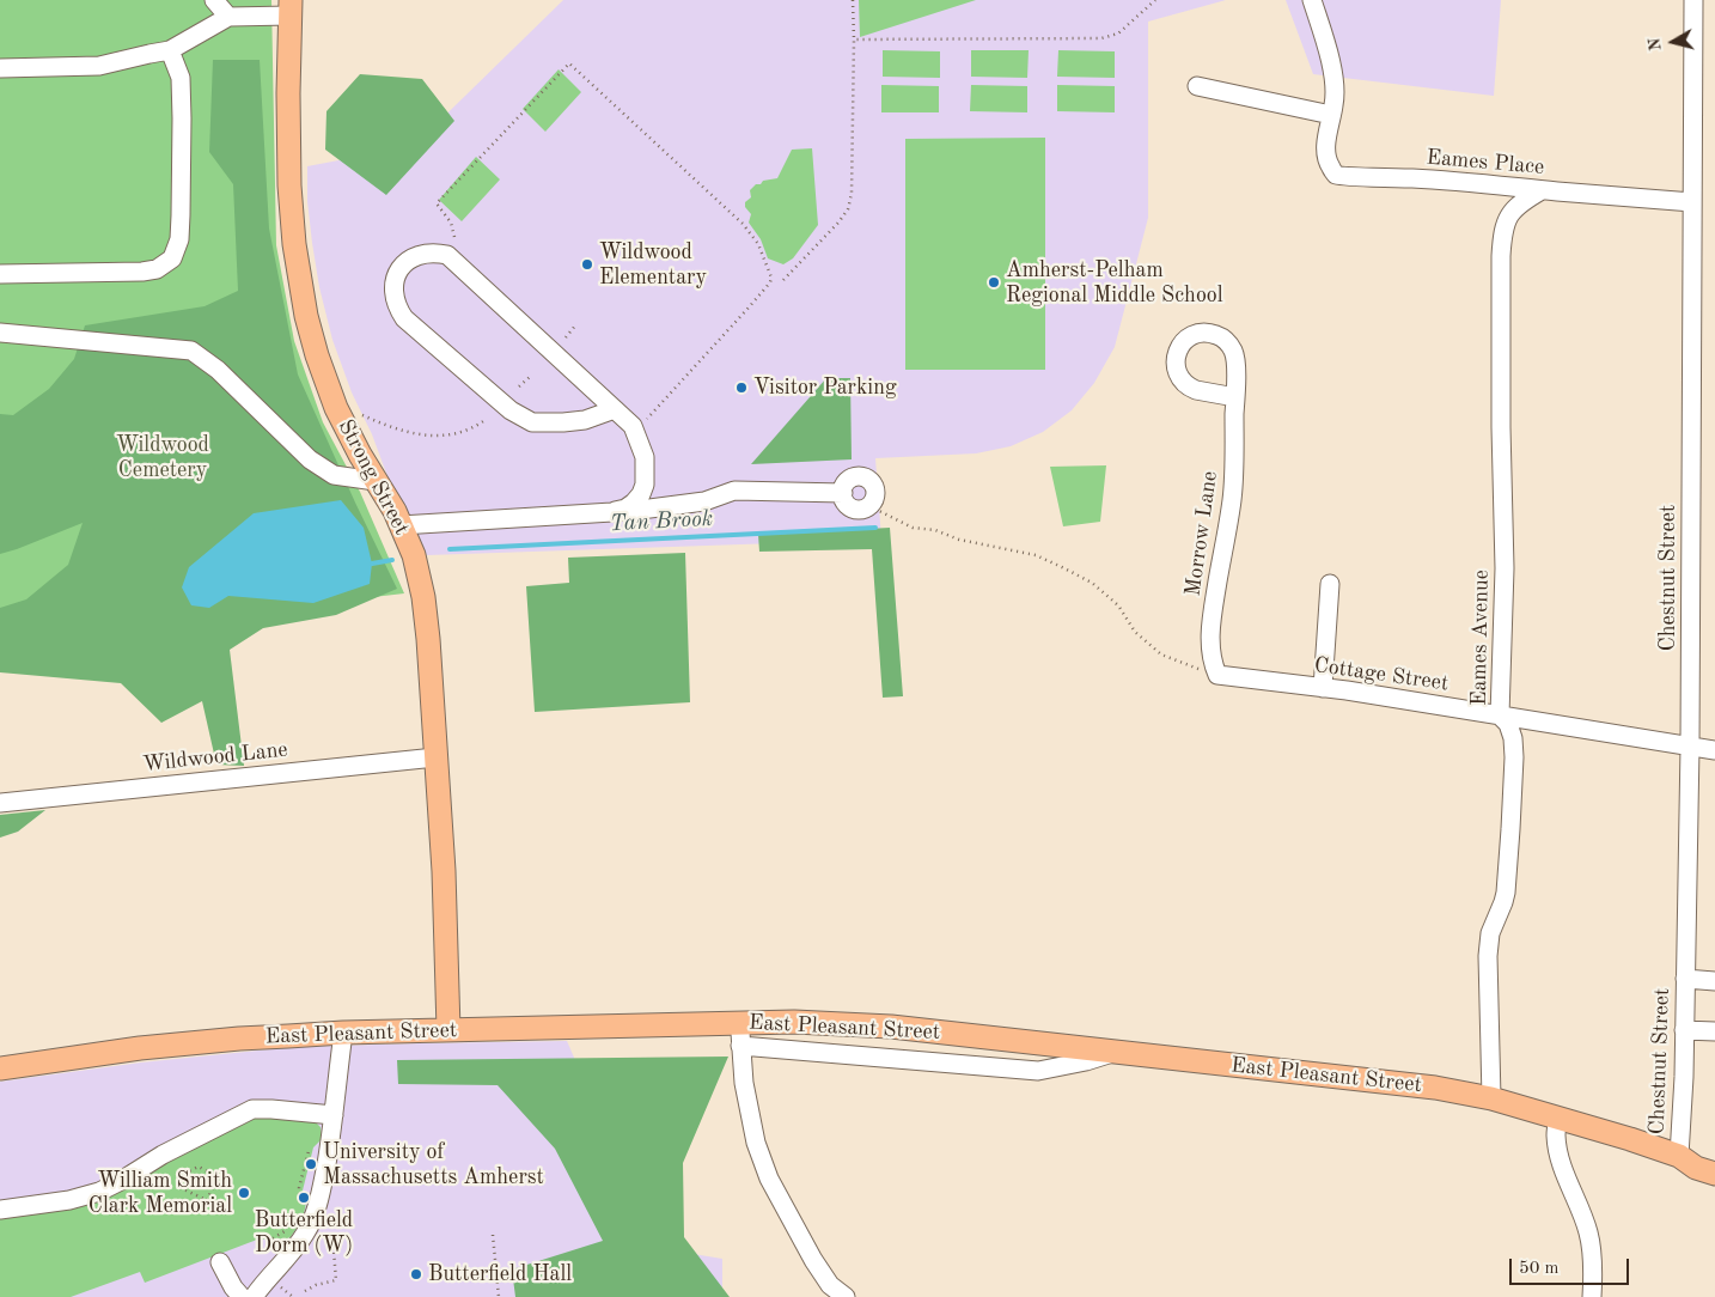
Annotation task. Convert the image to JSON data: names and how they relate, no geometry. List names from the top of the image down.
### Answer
{
  "streets": {
    "main road": ["Strong Street", "East Pleasant Street"],
    "street": [
      "Eames Place",
      "Morrow Lane",
      "Chestnut Street",
      "Eames Avenue",
      "Cottage Street",
      "Wildwood Lane"
    ]
  },
  "crossings": [
    ["Eames Place", "Chestnut Street"],
    ["Eames Place", "Eames Avenue"],
    ["Strong Street", "Wildwood Lane"],
    ["Strong Street", "East Pleasant Street"],
    ["Morrow Lane", "Cottage Street"],
    ["Chestnut Street", "Cottage Street"],
    ["Chestnut Street", "East Pleasant Street"],
    ["Eames Avenue", "Cottage Street"],
    ["Eames Avenue", "East Pleasant Street"]
  ],
  "water": ["Tan Brook"],
  "parks": ["Wildwood Cemetery"],
  "places": [
    "Wildwood Elementary",
    "Amherst-Pelham Regional Middle School",
    "Visitor Parking",
    "University of Massachusetts Amherst",
    "William Smith Clark Memorial",
    "Butterfield Dorm (W)",
    "Butterfield Hall"
  ],
  "scale_bar": "50 m",
  "north": "left"
}
